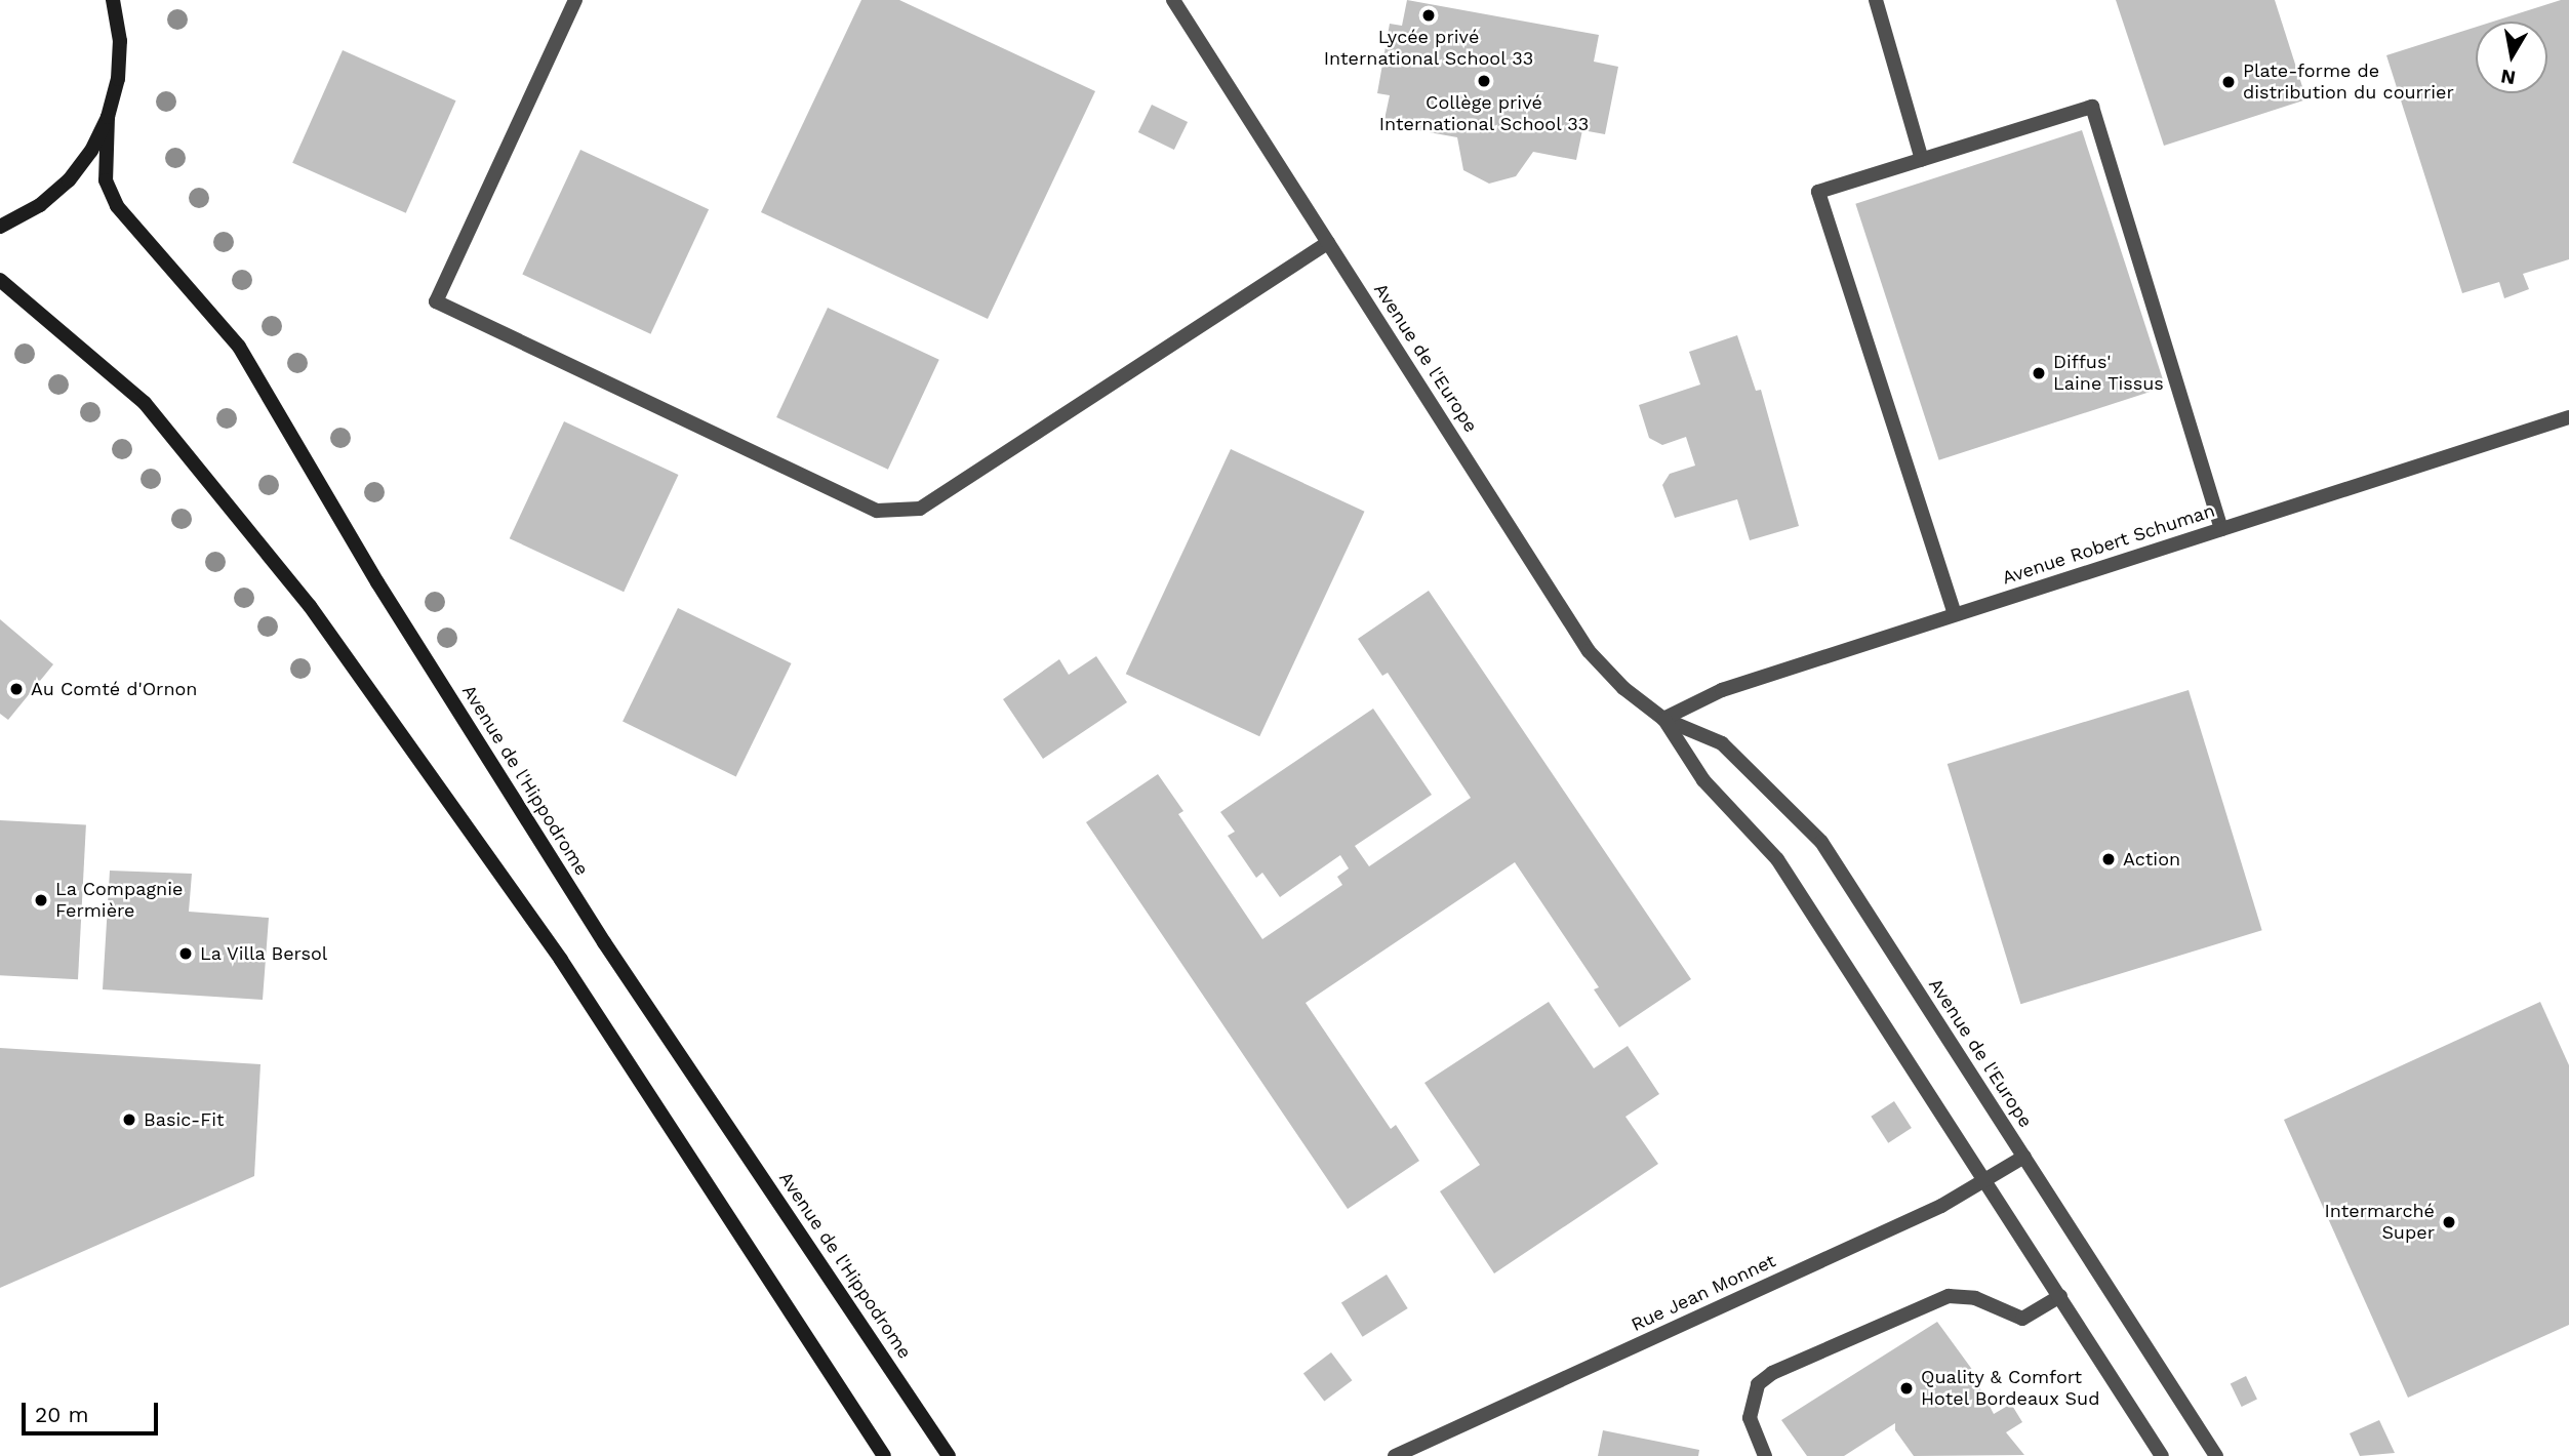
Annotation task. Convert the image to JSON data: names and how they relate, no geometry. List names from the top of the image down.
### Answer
{
  "streets": {
    "main road": ["Avenue de l'Hippodrome"],
    "street": ["Avenue de l'Europe", "Avenue Robert Schuman", "Rue Jean Monnet"]
  },
  "crossings": [
    ["Avenue de l'Europe", "Avenue Robert Schuman"],
    ["Avenue de l'Europe", "Rue Jean Monnet"]
  ],
  "places": [
    "Lycée privé International School 33",
    "Collège privé International School 33",
    "Plate-forme de distribution du courrier",
    "Diffus' Laine Tissus",
    "Au Comté d'Ornon",
    "Action",
    "La Compagnie Fermière",
    "La Villa Bersol",
    "Basic-Fit",
    "Intermarché Super",
    "Quality & Comfort Hotel Bordeaux Sud"
  ],
  "scale_bar": "20 m",
  "north": "bottom"
}
